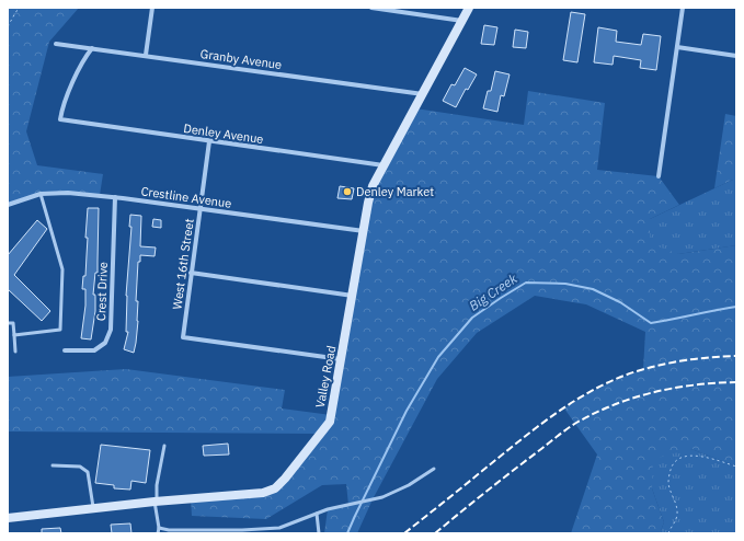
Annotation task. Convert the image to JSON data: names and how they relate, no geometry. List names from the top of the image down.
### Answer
{
  "streets": {
    "street": [
      "Granby Avenue",
      "Denley Avenue",
      "Crestline Avenue",
      "West 16th Street",
      "Crest Drive",
      "Valley Road"
    ]
  },
  "crossings": [
    ["Granby Avenue", "Denley Avenue"],
    ["Granby Avenue", "Valley Road"],
    ["Denley Avenue", "West 16th Street"],
    ["Denley Avenue", "Valley Road"],
    ["Crestline Avenue", "West 16th Street"],
    ["Crestline Avenue", "Crest Drive"],
    ["Crestline Avenue", "Valley Road"],
    ["West 16th Street", "Valley Road"]
  ],
  "water": ["Big Creek"],
  "places": ["Denley Market"]
}
